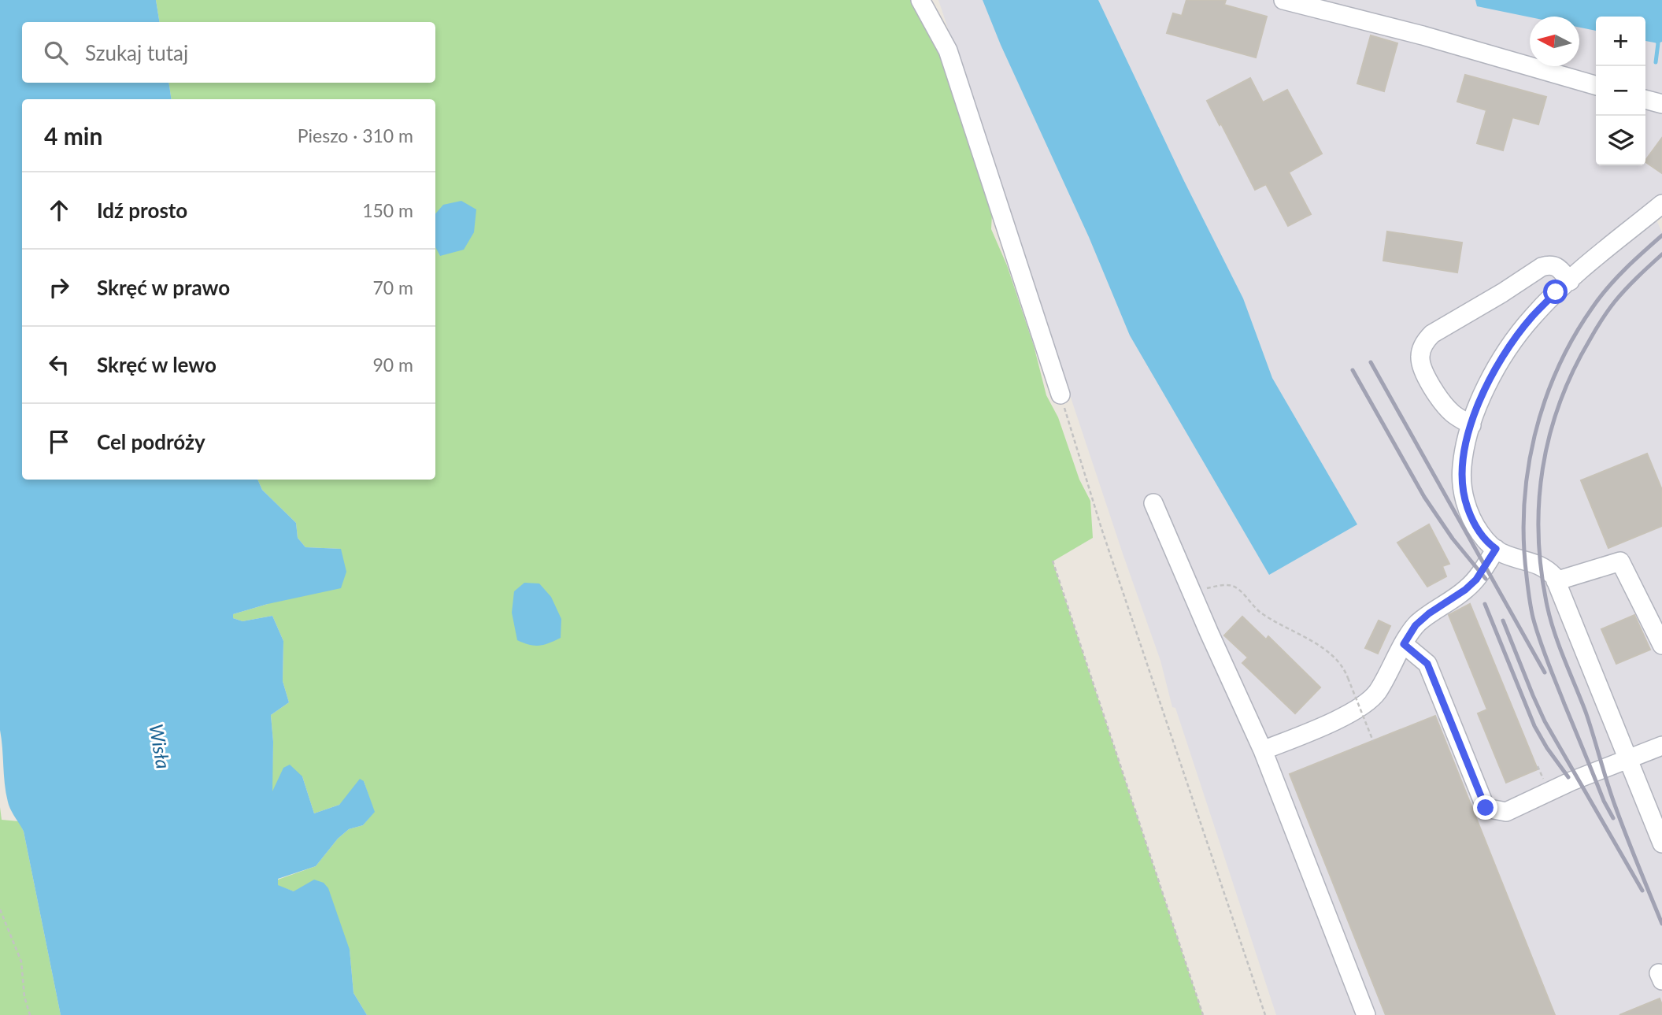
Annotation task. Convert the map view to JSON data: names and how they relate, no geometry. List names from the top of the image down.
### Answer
{
  "water": ["Wisła"],
  "north": "left",
  "page": {
    "map_buttons": ["+", "−"],
    "search": "Szukaj tutaj",
    "heading": ["4 min", "Pieszo · 310 m"],
    "list": [
      ["Idź prosto", "150 m"],
      ["Skręć w prawo", "70 m"],
      ["Skręć w lewo", "90 m"],
      "Cel podróży"
    ]
  }
}
